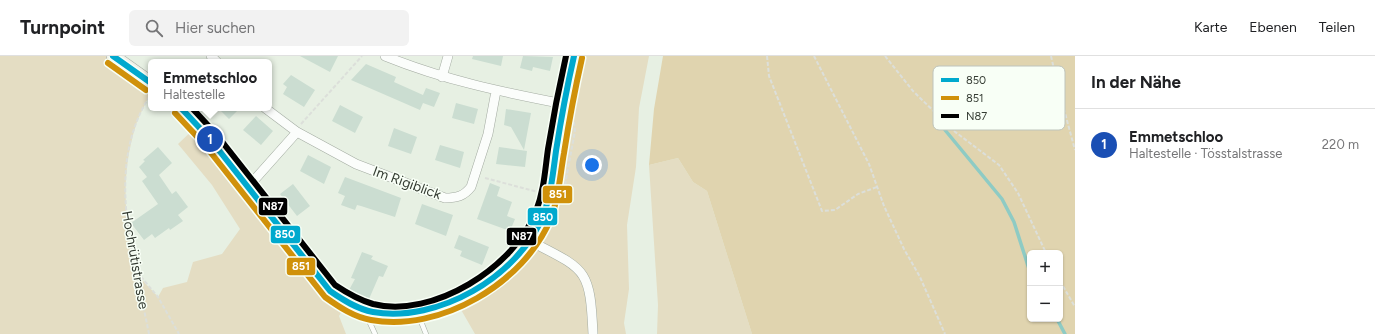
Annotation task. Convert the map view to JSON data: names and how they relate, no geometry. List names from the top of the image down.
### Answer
{
  "streets": {
    "street": ["Im Rigiblick"],
    "path": ["Hochrütistrasse"]
  },
  "lines": ["transit line 850", "transit line N87", "transit line 851"],
  "legend": ["850", "851", "N87"],
  "page": {
    "header": "Turnpoint",
    "search": "Hier suchen",
    "nav": ["Karte", "Ebenen", "Teilen"],
    "heading": "In der Nähe",
    "popup": ["Emmetschloo", "Haltestelle"],
    "list": [
      {
        "mark": "1",
        "name": "Emmetschloo",
        "note": "Haltestelle · Tösstalstrasse",
        "value": "220 m"
      }
    ],
    "pins": "1",
    "map_buttons": ["+", "−"]
  }
}
